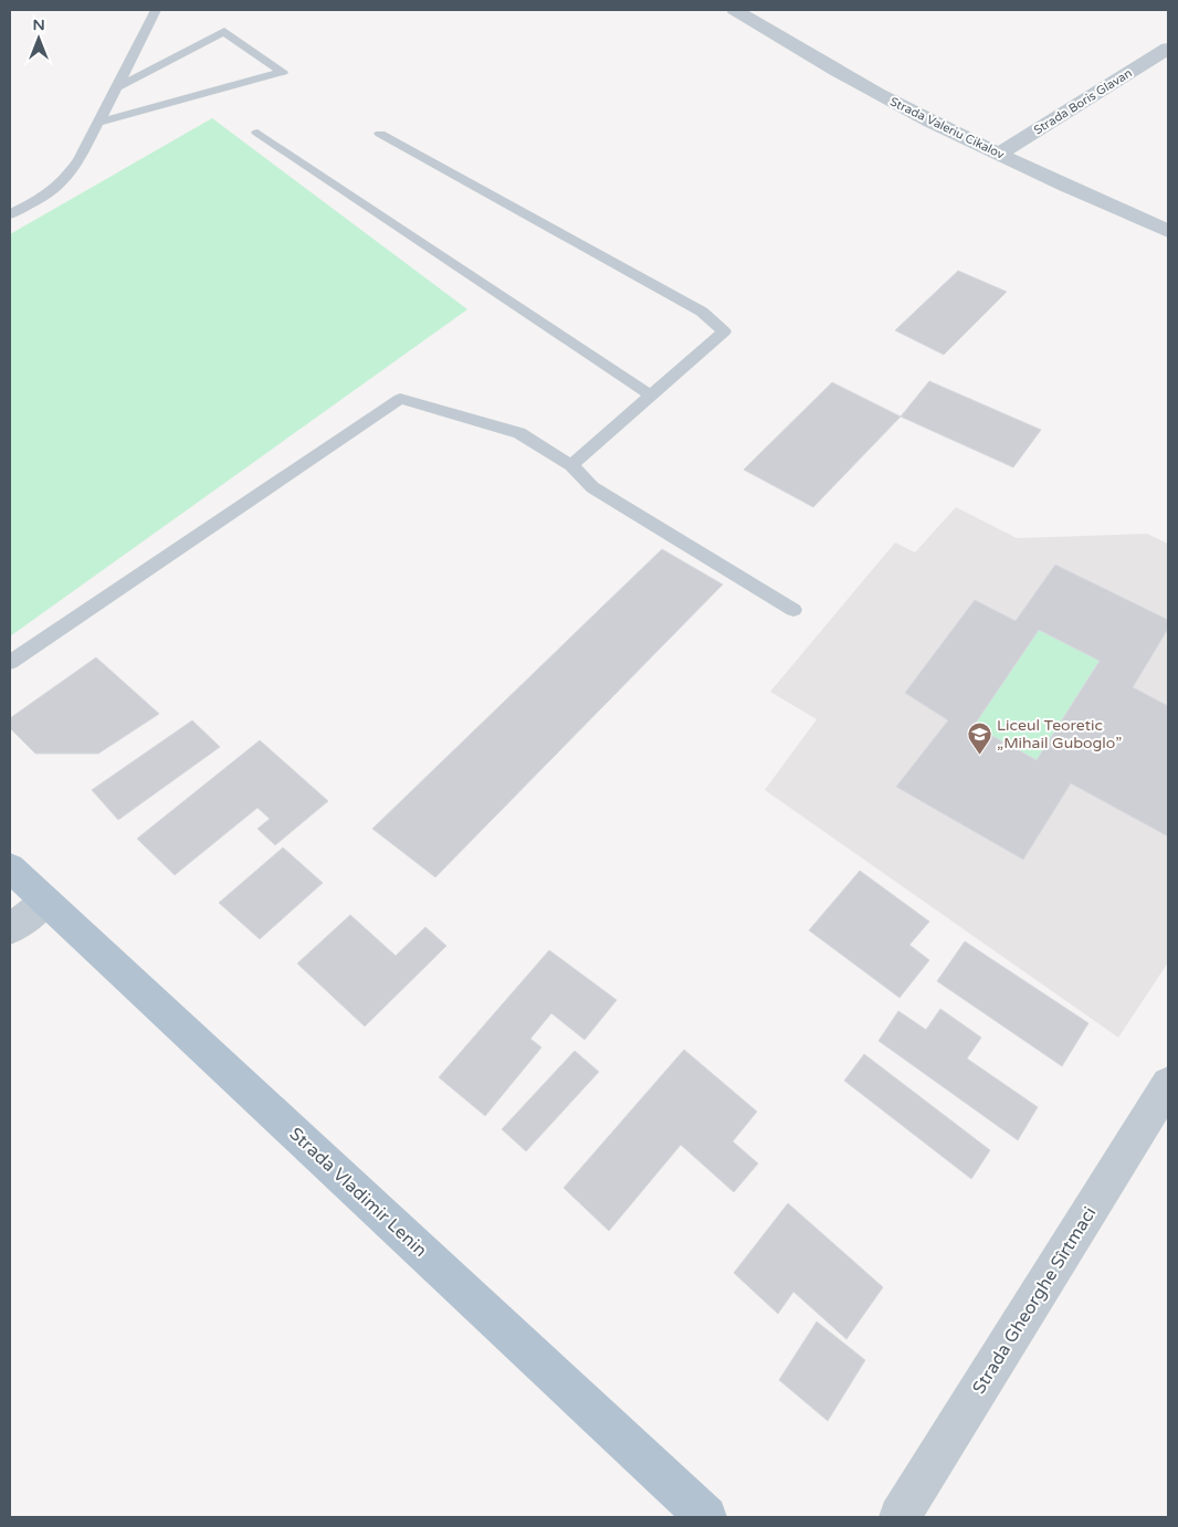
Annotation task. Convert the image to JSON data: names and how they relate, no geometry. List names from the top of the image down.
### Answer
{
  "streets": {
    "main road": ["Strada Vladimir Lenin"],
    "street": ["Strada Boris Glavan", "Strada Valeriu Cikalov", "Strada Gheorghe Sîrtmaci"]
  },
  "crossings": [
    ["Strada Boris Glavan", "Strada Valeriu Cikalov"]
  ],
  "places": {
    "school or university": ["Liceul Teoretic „Mihail Guboglo”"]
  },
  "north": "top"
}
